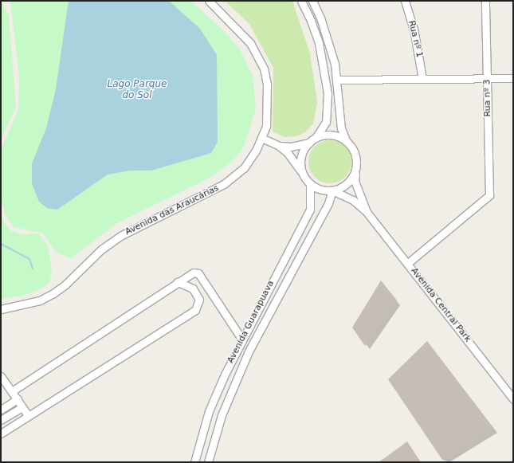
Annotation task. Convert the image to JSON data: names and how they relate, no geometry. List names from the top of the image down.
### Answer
{
  "streets": {
    "street": [
      "Rua nº 1",
      "Rua nº 3",
      "Avenida das Araucárias",
      "Avenida Central Park",
      "Avenida Guarapuava"
    ]
  },
  "crossings": [
    ["Rua nº 3", "Avenida Central Park"]
  ],
  "water": ["Lago Parque do Sol"]
}
